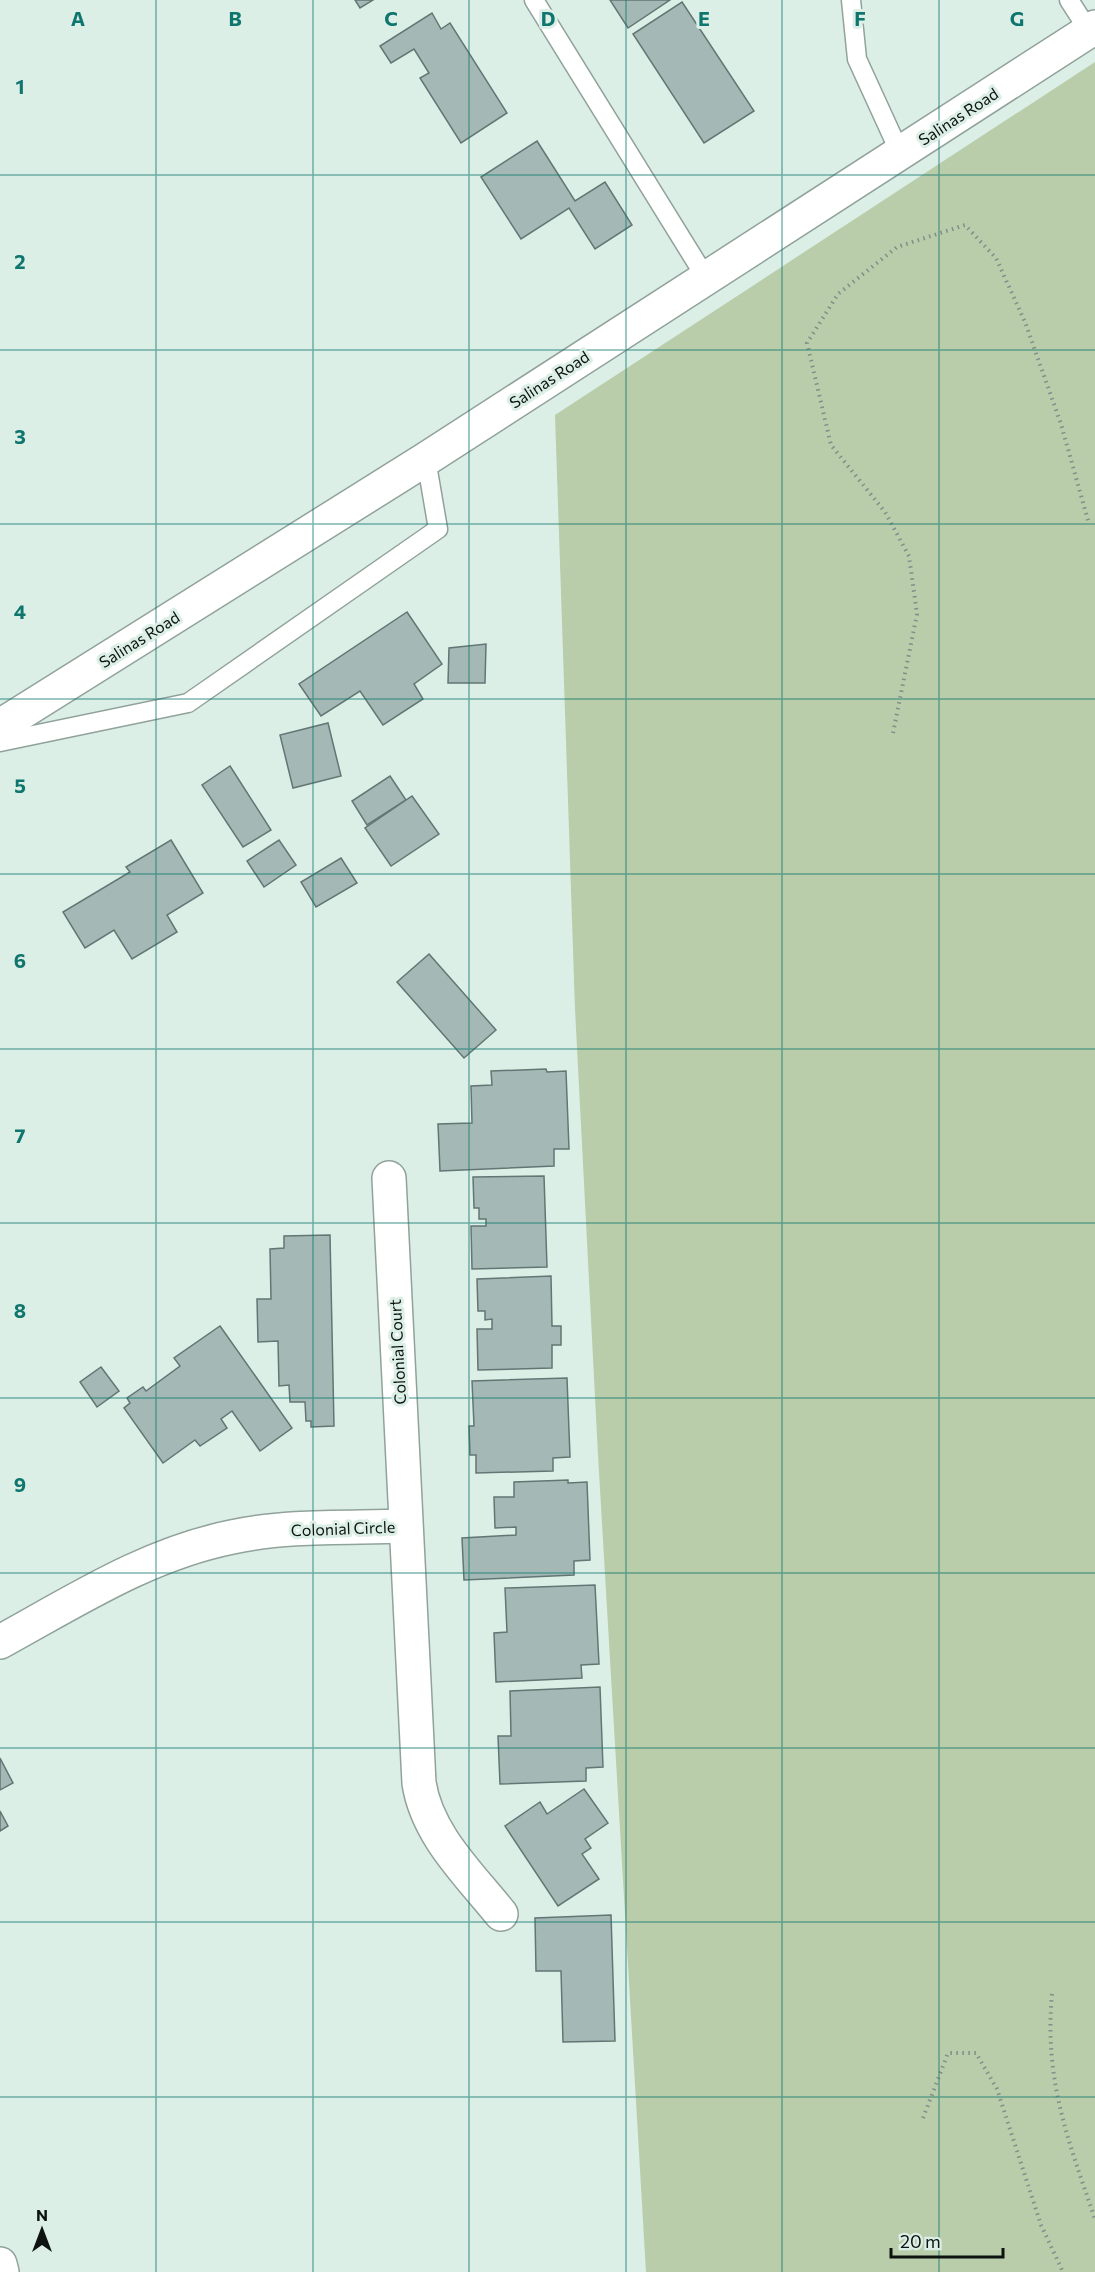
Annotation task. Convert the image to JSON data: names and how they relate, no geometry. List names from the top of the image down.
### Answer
{
  "streets": {
    "main road": ["Salinas Road", "Colonial Court", "Colonial Circle"]
  },
  "crossings": [
    ["Colonial Court", "Colonial Circle"]
  ],
  "scale_bar": "20 m",
  "north": "top",
  "grid": {
    "columns": [
      "A",
      "B",
      "C",
      "D",
      "E",
      "F",
      "G"
    ],
    "rows": [
      "1",
      "2",
      "3",
      "4",
      "5",
      "6",
      "7",
      "8",
      "9"
    ]
  }
}
